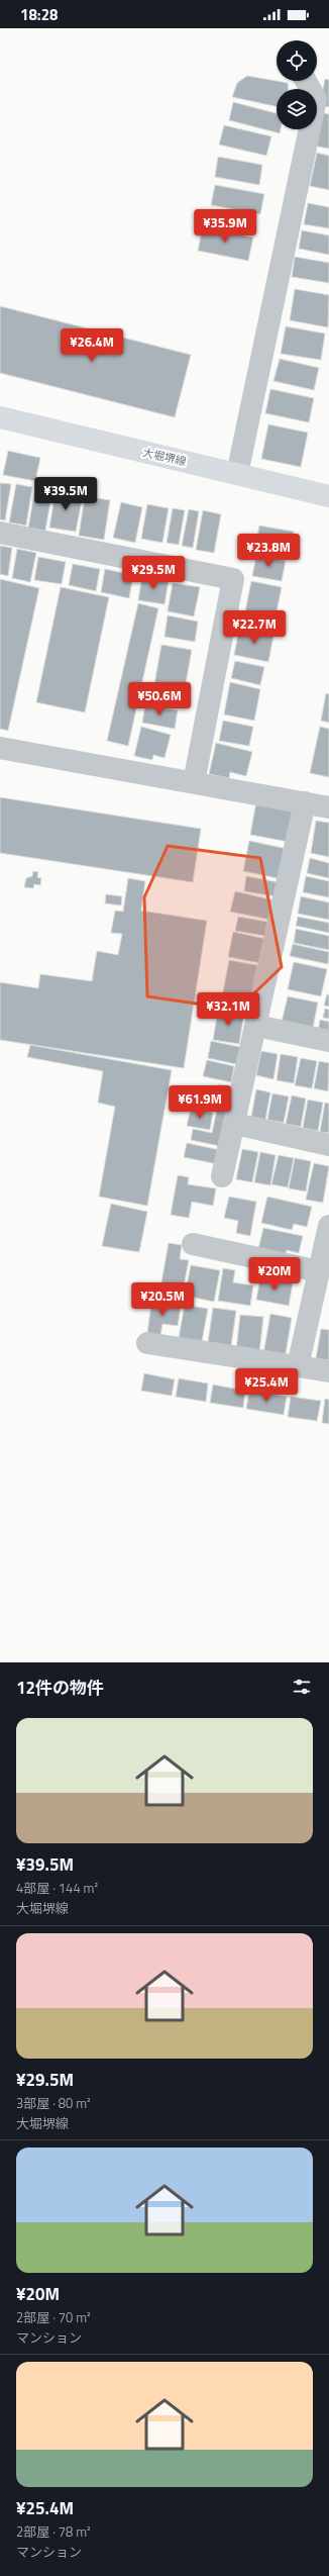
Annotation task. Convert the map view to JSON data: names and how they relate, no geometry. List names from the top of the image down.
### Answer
{
  "streets": {
    "main road": ["大堀堺線"]
  },
  "page": {
    "status": "18:28",
    "price": [
      "¥35.9M",
      "¥26.4M",
      "¥39.5M",
      "¥23.8M",
      "¥29.5M",
      "¥22.7M",
      "¥50.6M",
      "¥32.1M",
      "¥61.9M",
      "¥20M",
      "¥20.5M",
      "¥25.4M"
    ],
    "heading": "12件の物件",
    "list": [
      {
        "name": "¥39.5M",
        "note": "4部屋 · 144 m² · 大堀堺線"
      },
      {
        "name": "¥29.5M",
        "note": "3部屋 · 80 m² · 大堀堺線"
      },
      {
        "name": "¥20M",
        "note": "2部屋 · 70 m² · マンション"
      },
      {
        "name": "¥25.4M",
        "note": "2部屋 · 78 m² · マンション"
      }
    ]
  }
}
